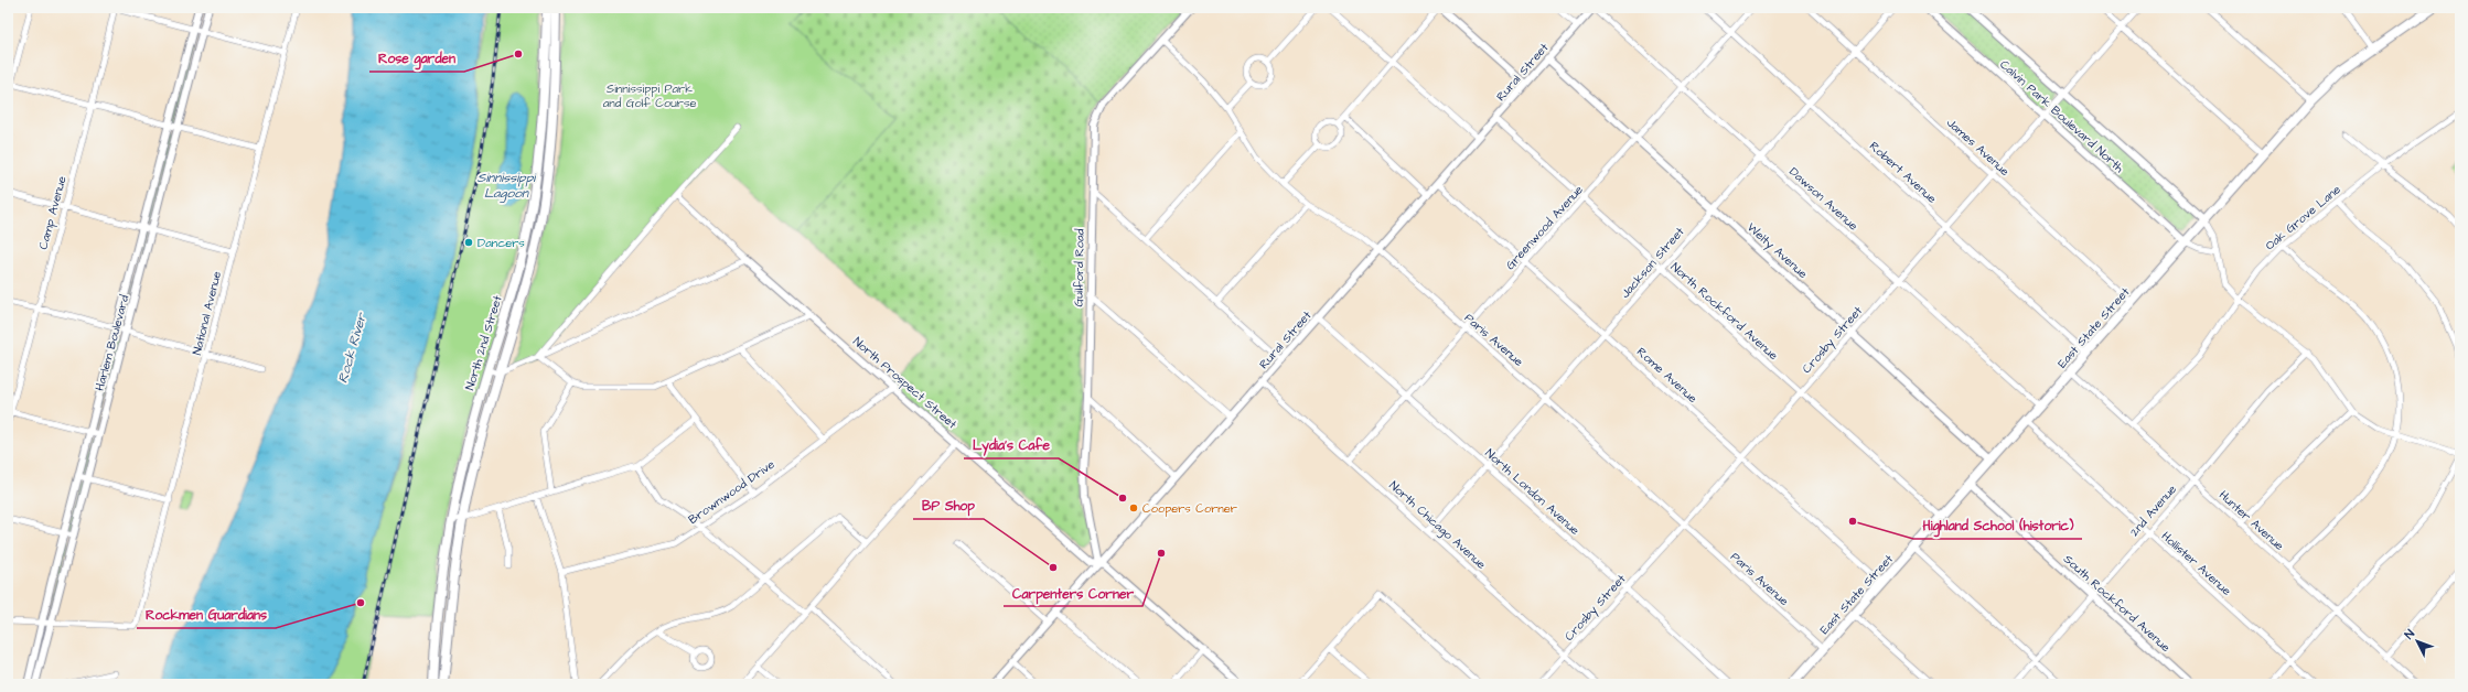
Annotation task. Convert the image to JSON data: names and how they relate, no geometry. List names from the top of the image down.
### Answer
{
  "streets": {
    "main road": ["East State Street", "North 2nd Street"],
    "street": [
      "Rural Street",
      "Calvin Park Boulevard North",
      "James Avenue",
      "Robert Avenue",
      "Dawson Avenue",
      "Camp Avenue",
      "Oak Grove Lane",
      "Greenwood Avenue",
      "Welty Avenue",
      "Jackson Street",
      "Guilford Road",
      "North Rockford Avenue",
      "National Avenue",
      "Paris Avenue",
      "Crosby Street",
      "Harlem Boulevard",
      "Rome Avenue",
      "North Prospect Street",
      "Brownwood Drive",
      "North London Avenue",
      "2nd Avenue",
      "Hunter Avenue",
      "North Chicago Avenue",
      "Hollister Avenue",
      "South Rockford Avenue"
    ]
  },
  "crossings": [
    ["Rural Street", "Dawson Avenue"],
    ["Rural Street", "Welty Avenue"],
    ["Rural Street", "Guilford Road"],
    ["Rural Street", "North Rockford Avenue"],
    ["Rural Street", "Paris Avenue"],
    ["Rural Street", "Rome Avenue"],
    ["Rural Street", "North Prospect Street"],
    ["Rural Street", "North London Avenue"],
    ["Rural Street", "North Chicago Avenue"],
    ["Calvin Park Boulevard North", "East State Street"],
    ["Calvin Park Boulevard North", "Crosby Street"],
    ["James Avenue", "Jackson Street"],
    ["James Avenue", "East State Street"],
    ["James Avenue", "Crosby Street"],
    ["Robert Avenue", "Greenwood Avenue"],
    ["Robert Avenue", "Jackson Street"],
    ["Robert Avenue", "East State Street"],
    ["Robert Avenue", "Crosby Street"],
    ["Dawson Avenue", "Greenwood Avenue"],
    ["Dawson Avenue", "Jackson Street"],
    ["Dawson Avenue", "East State Street"],
    ["Dawson Avenue", "Crosby Street"],
    ["Oak Grove Lane", "Hunter Avenue"],
    ["Greenwood Avenue", "Welty Avenue"],
    ["Greenwood Avenue", "North Rockford Avenue"],
    ["Greenwood Avenue", "Paris Avenue"],
    ["Greenwood Avenue", "Rome Avenue"],
    ["Greenwood Avenue", "North London Avenue"],
    ["Greenwood Avenue", "North Chicago Avenue"],
    ["Welty Avenue", "Jackson Street"],
    ["Welty Avenue", "East State Street"],
    ["Welty Avenue", "Crosby Street"],
    ["Jackson Street", "North Rockford Avenue"],
    ["Jackson Street", "Paris Avenue"],
    ["Jackson Street", "Rome Avenue"],
    ["Jackson Street", "North London Avenue"],
    ["Jackson Street", "North Chicago Avenue"],
    ["Guilford Road", "Paris Avenue"],
    ["Guilford Road", "North Prospect Street"],
    ["North Rockford Avenue", "East State Street"],
    ["North Rockford Avenue", "Crosby Street"],
    ["National Avenue", "Harlem Boulevard"],
    ["East State Street", "Paris Avenue"],
    ["East State Street", "Rome Avenue"],
    ["East State Street", "Hunter Avenue"],
    ["East State Street", "Hollister Avenue"],
    ["East State Street", "South Rockford Avenue"],
    ["Paris Avenue", "Crosby Street"],
    ["Crosby Street", "Rome Avenue"],
    ["Crosby Street", "North London Avenue"],
    ["Crosby Street", "North Chicago Avenue"],
    ["North Prospect Street", "Brownwood Drive"],
    ["2nd Avenue", "Hunter Avenue"],
    ["2nd Avenue", "Hollister Avenue"],
    ["2nd Avenue", "South Rockford Avenue"]
  ],
  "water": ["Sinnissippi Lagoon", "Rock River"],
  "parks": ["Sinnissippi Park and Golf Course"],
  "places": [
    "Rose garden",
    "Dancers",
    "Lydia's Cafe",
    "Coopers Corner",
    "Highland School (historic)",
    "Carpenters Corner",
    "BP Shop",
    "Rockmen Guardians"
  ],
  "north": "top left"
}
